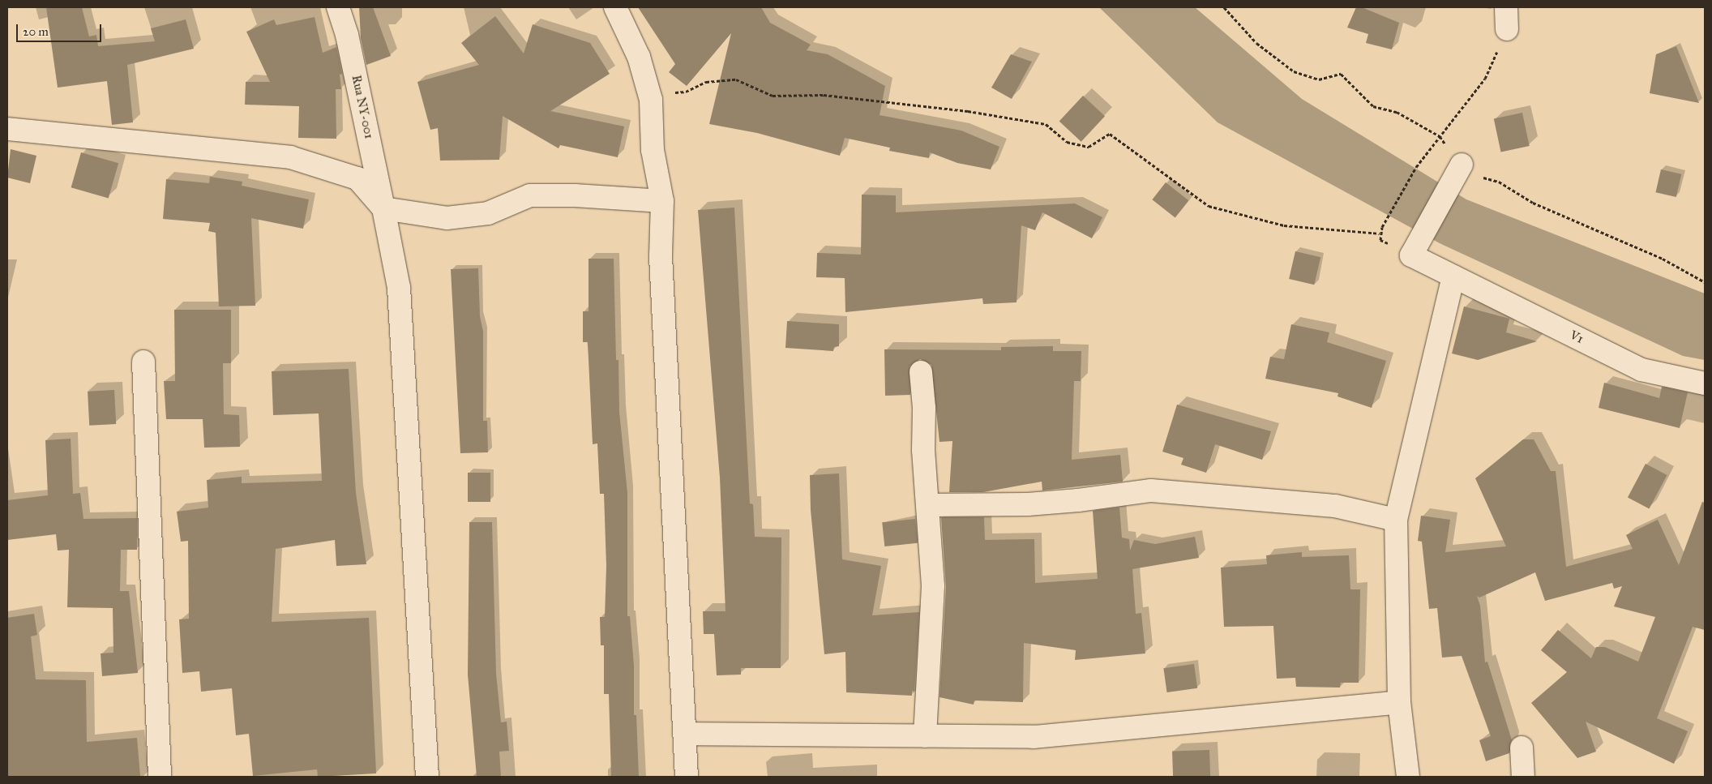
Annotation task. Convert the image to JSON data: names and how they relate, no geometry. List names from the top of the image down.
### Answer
{
  "streets": {
    "street": ["Rua NY-001", "V1"]
  },
  "scale_bar": "20 m"
}
